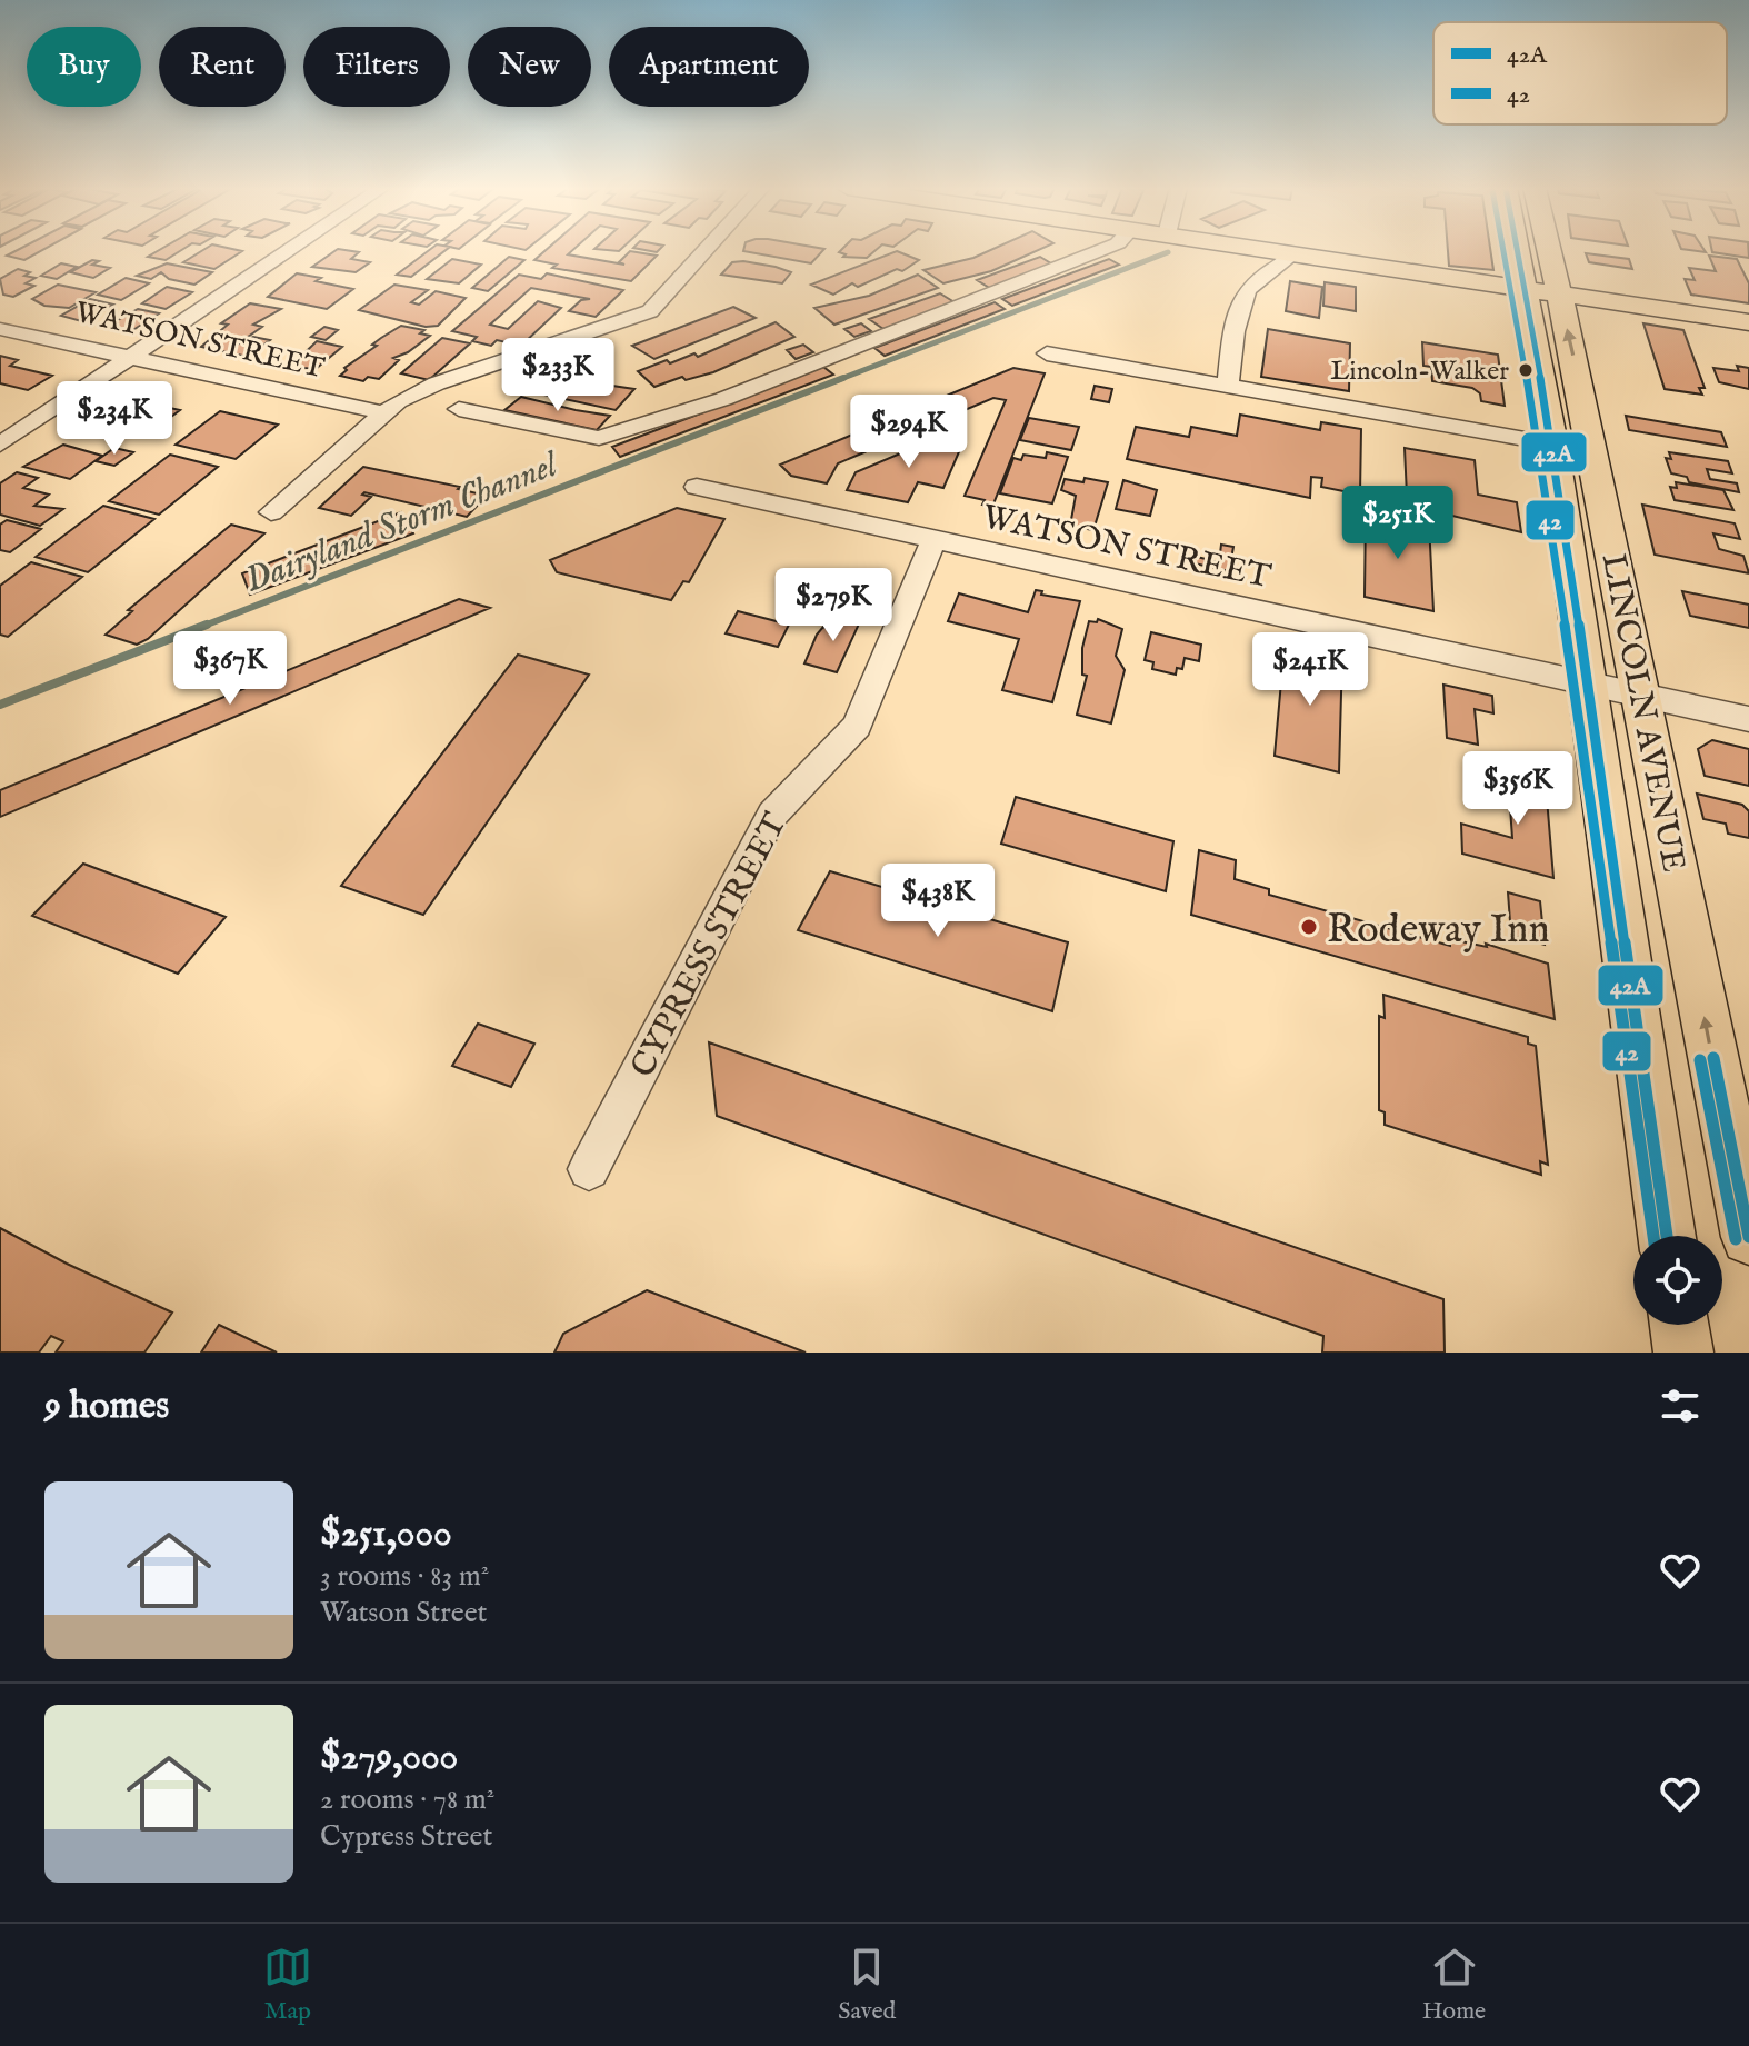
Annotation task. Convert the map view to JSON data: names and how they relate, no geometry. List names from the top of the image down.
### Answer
{
  "streets": {
    "main road": ["LINCOLN AVENUE"],
    "street": ["WATSON STREET", "CYPRESS STREET"]
  },
  "crossings": [
    ["WATSON STREET", "LINCOLN AVENUE"],
    ["WATSON STREET", "CYPRESS STREET"]
  ],
  "water": ["Dairyland Storm Channel"],
  "places": ["Lincoln-Walker", "Rodeway Inn"],
  "lines": ["transit line 42A", "transit line 42"],
  "legend": ["42A", "42"],
  "page": {
    "chip": [
      "Buy",
      "Rent",
      "Filters",
      "New",
      "Apartment"
    ],
    "price": [
      "$233K",
      "$234K",
      "$294K",
      "$251K",
      "$279K",
      "$367K",
      "$241K",
      "$356K",
      "$438K"
    ],
    "heading": "9 homes",
    "list": [
      {
        "name": "$251,000",
        "note": "3 rooms · 83 m² · Watson Street"
      },
      {
        "name": "$279,000",
        "note": "2 rooms · 78 m² · Cypress Street"
      }
    ],
    "tabs": ["Map", "Saved", "Home"]
  }
}
